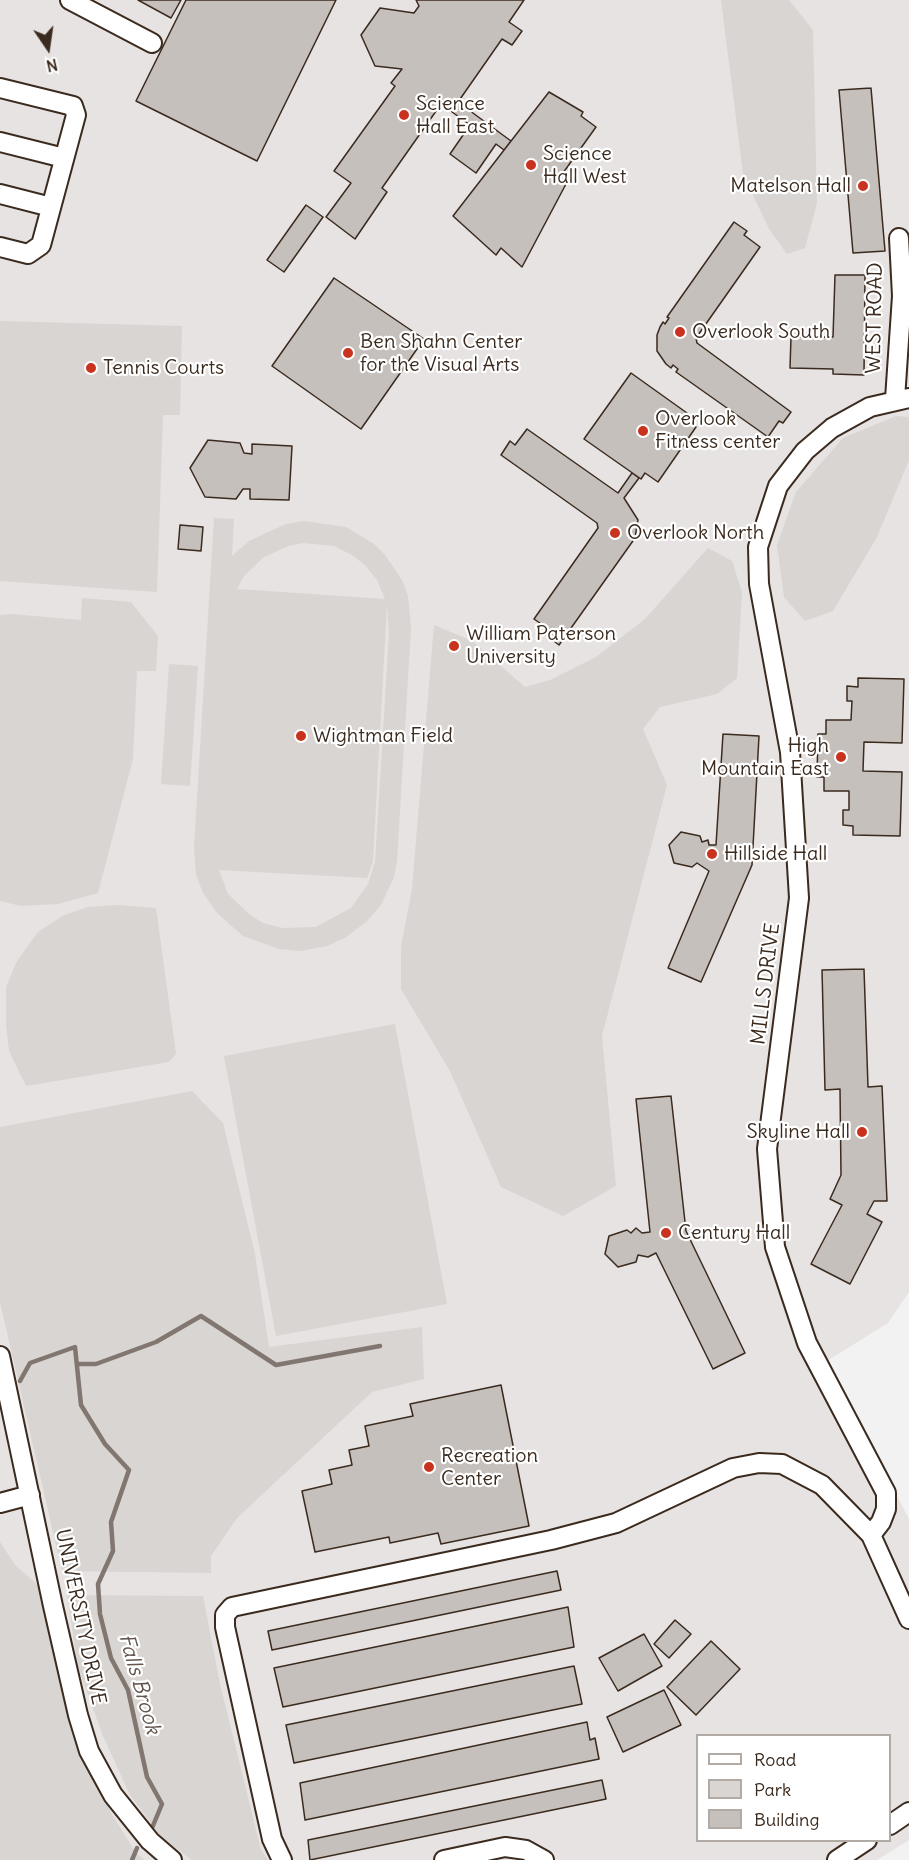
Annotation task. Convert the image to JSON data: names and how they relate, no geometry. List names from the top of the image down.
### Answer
{
  "streets": {
    "street": ["WEST ROAD", "MILLS DRIVE", "UNIVERSITY DRIVE"]
  },
  "crossings": [
    ["WEST ROAD", "MILLS DRIVE"]
  ],
  "water": ["Falls Brook"],
  "places": [
    "Science Hall East",
    "Science Hall West",
    "Matelson Hall",
    "Overlook South",
    "Ben Shahn Center for the Visual Arts",
    "Tennis Courts",
    "Overlook Fitness center",
    "Overlook North",
    "William Paterson University",
    "Wightman Field",
    "High Mountain East",
    "Hillside Hall",
    "Skyline Hall",
    "Century Hall",
    "Recreation Center"
  ],
  "legend": ["Road", "Park", "Building"],
  "north": "bottom"
}
